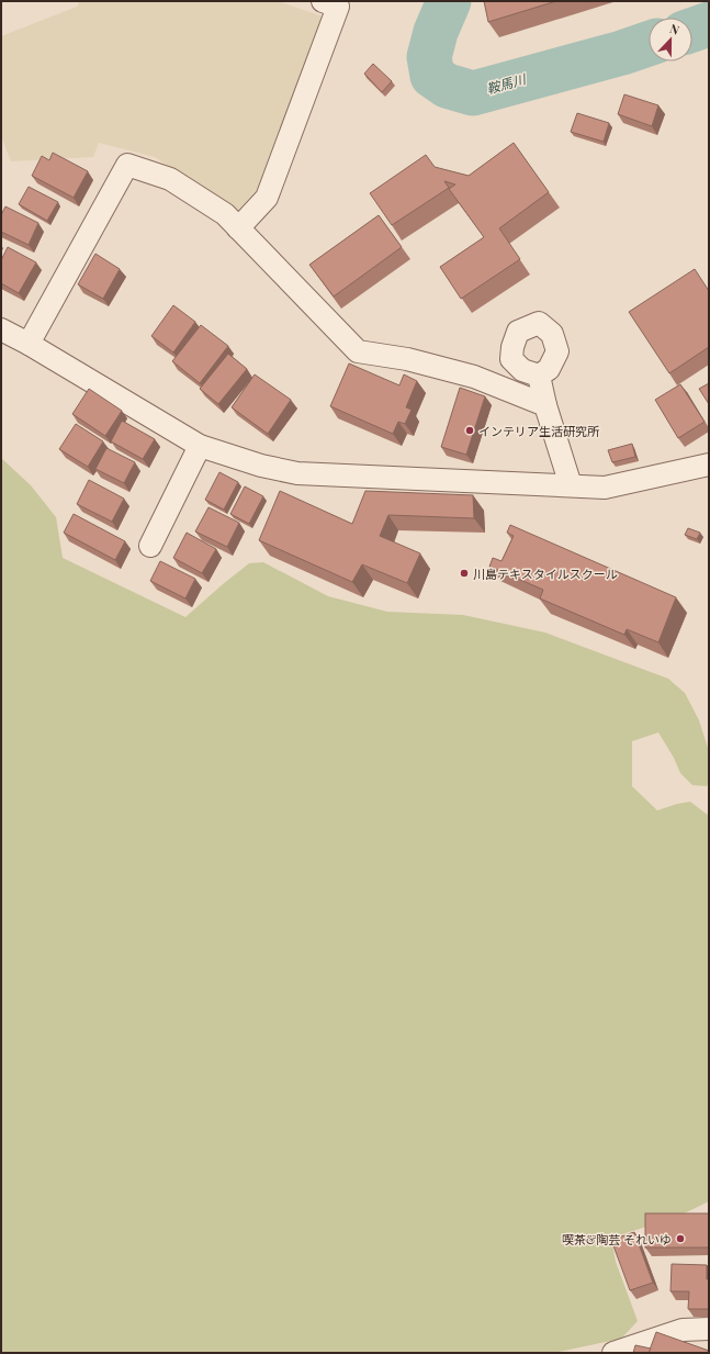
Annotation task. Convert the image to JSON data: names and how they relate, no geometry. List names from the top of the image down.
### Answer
{
  "water": ["鞍馬川"],
  "places": ["インテリア生活研究所", "川島テキスタイルスクール", "喫茶&陶芸 それいゆ"],
  "north": "top"
}
